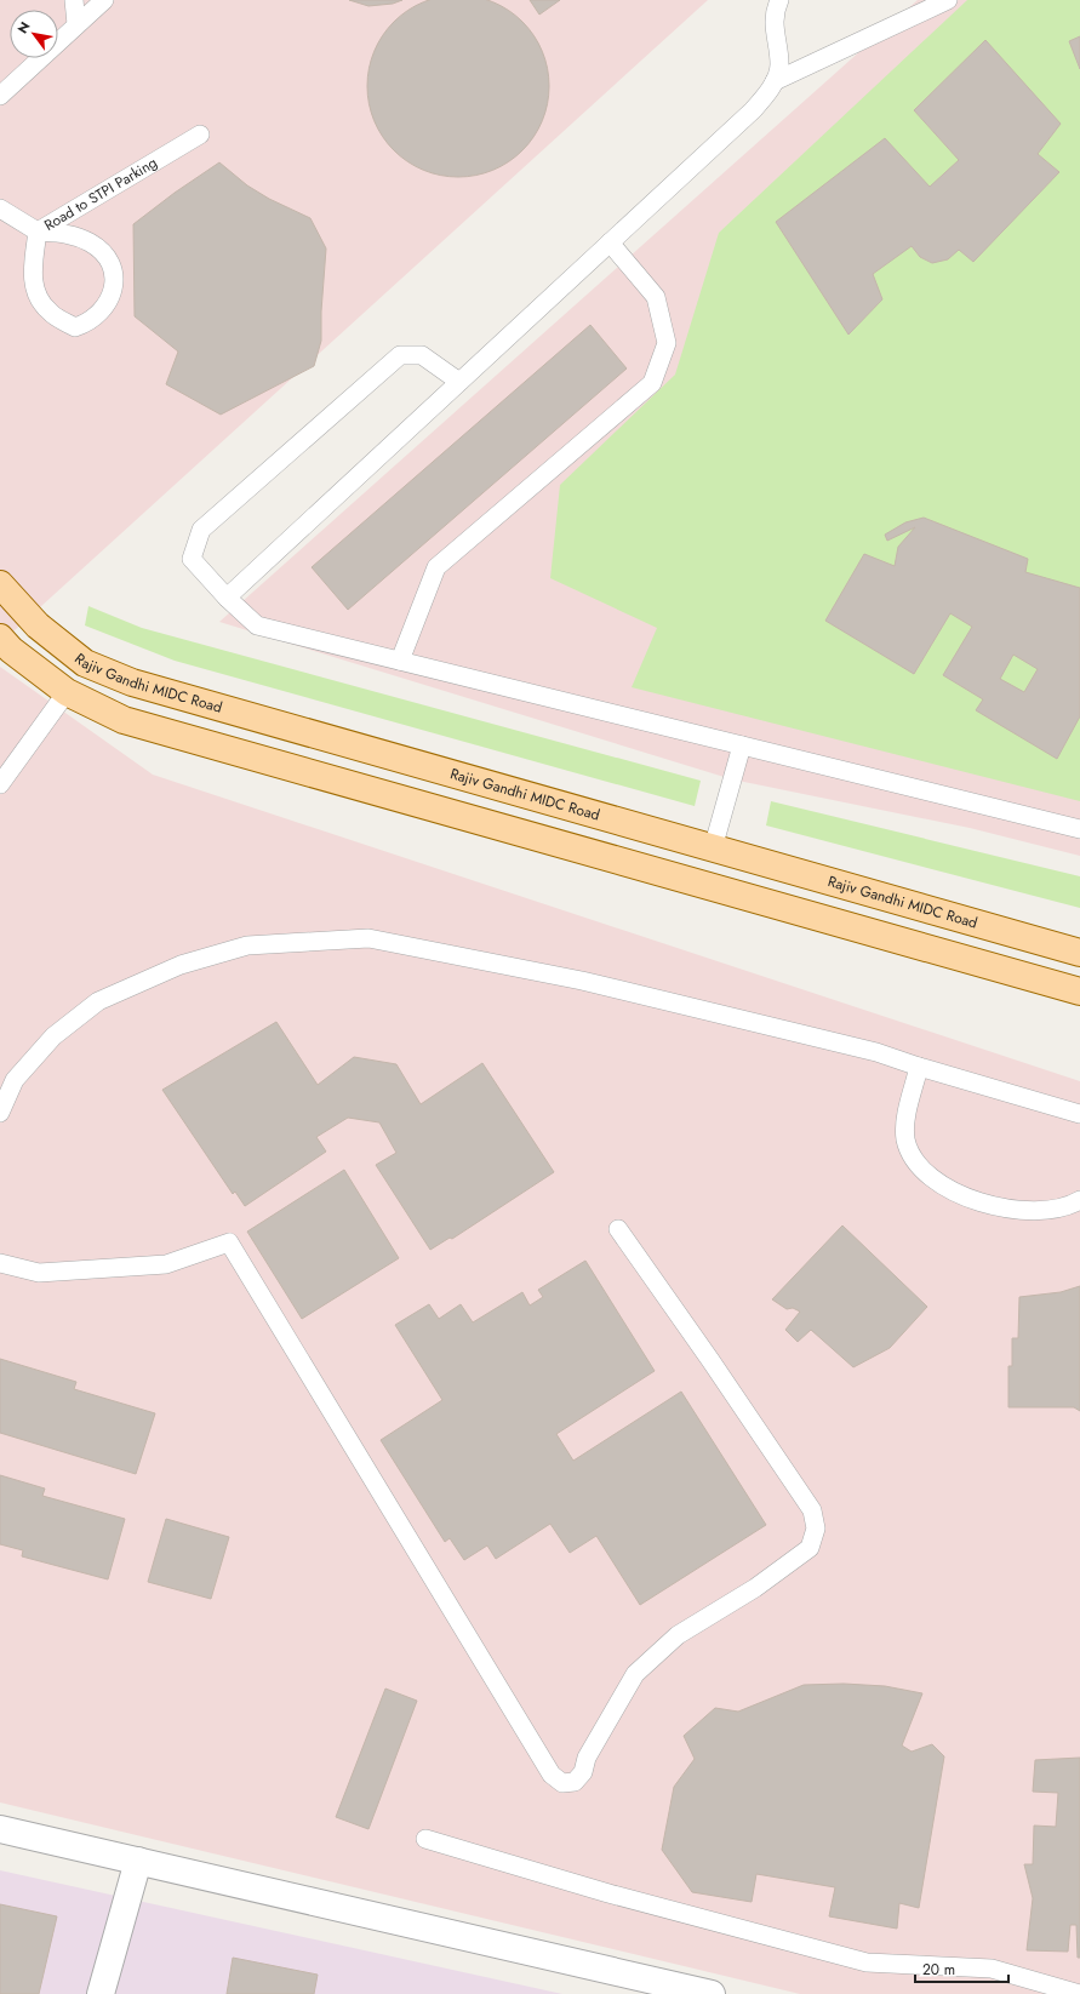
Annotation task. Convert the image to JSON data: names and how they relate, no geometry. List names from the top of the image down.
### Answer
{
  "streets": {
    "main road": ["Rajiv Gandhi MIDC Road"],
    "lane": ["Road to STPI Parking"]
  },
  "scale_bar": "20 m",
  "north": "top left"
}
